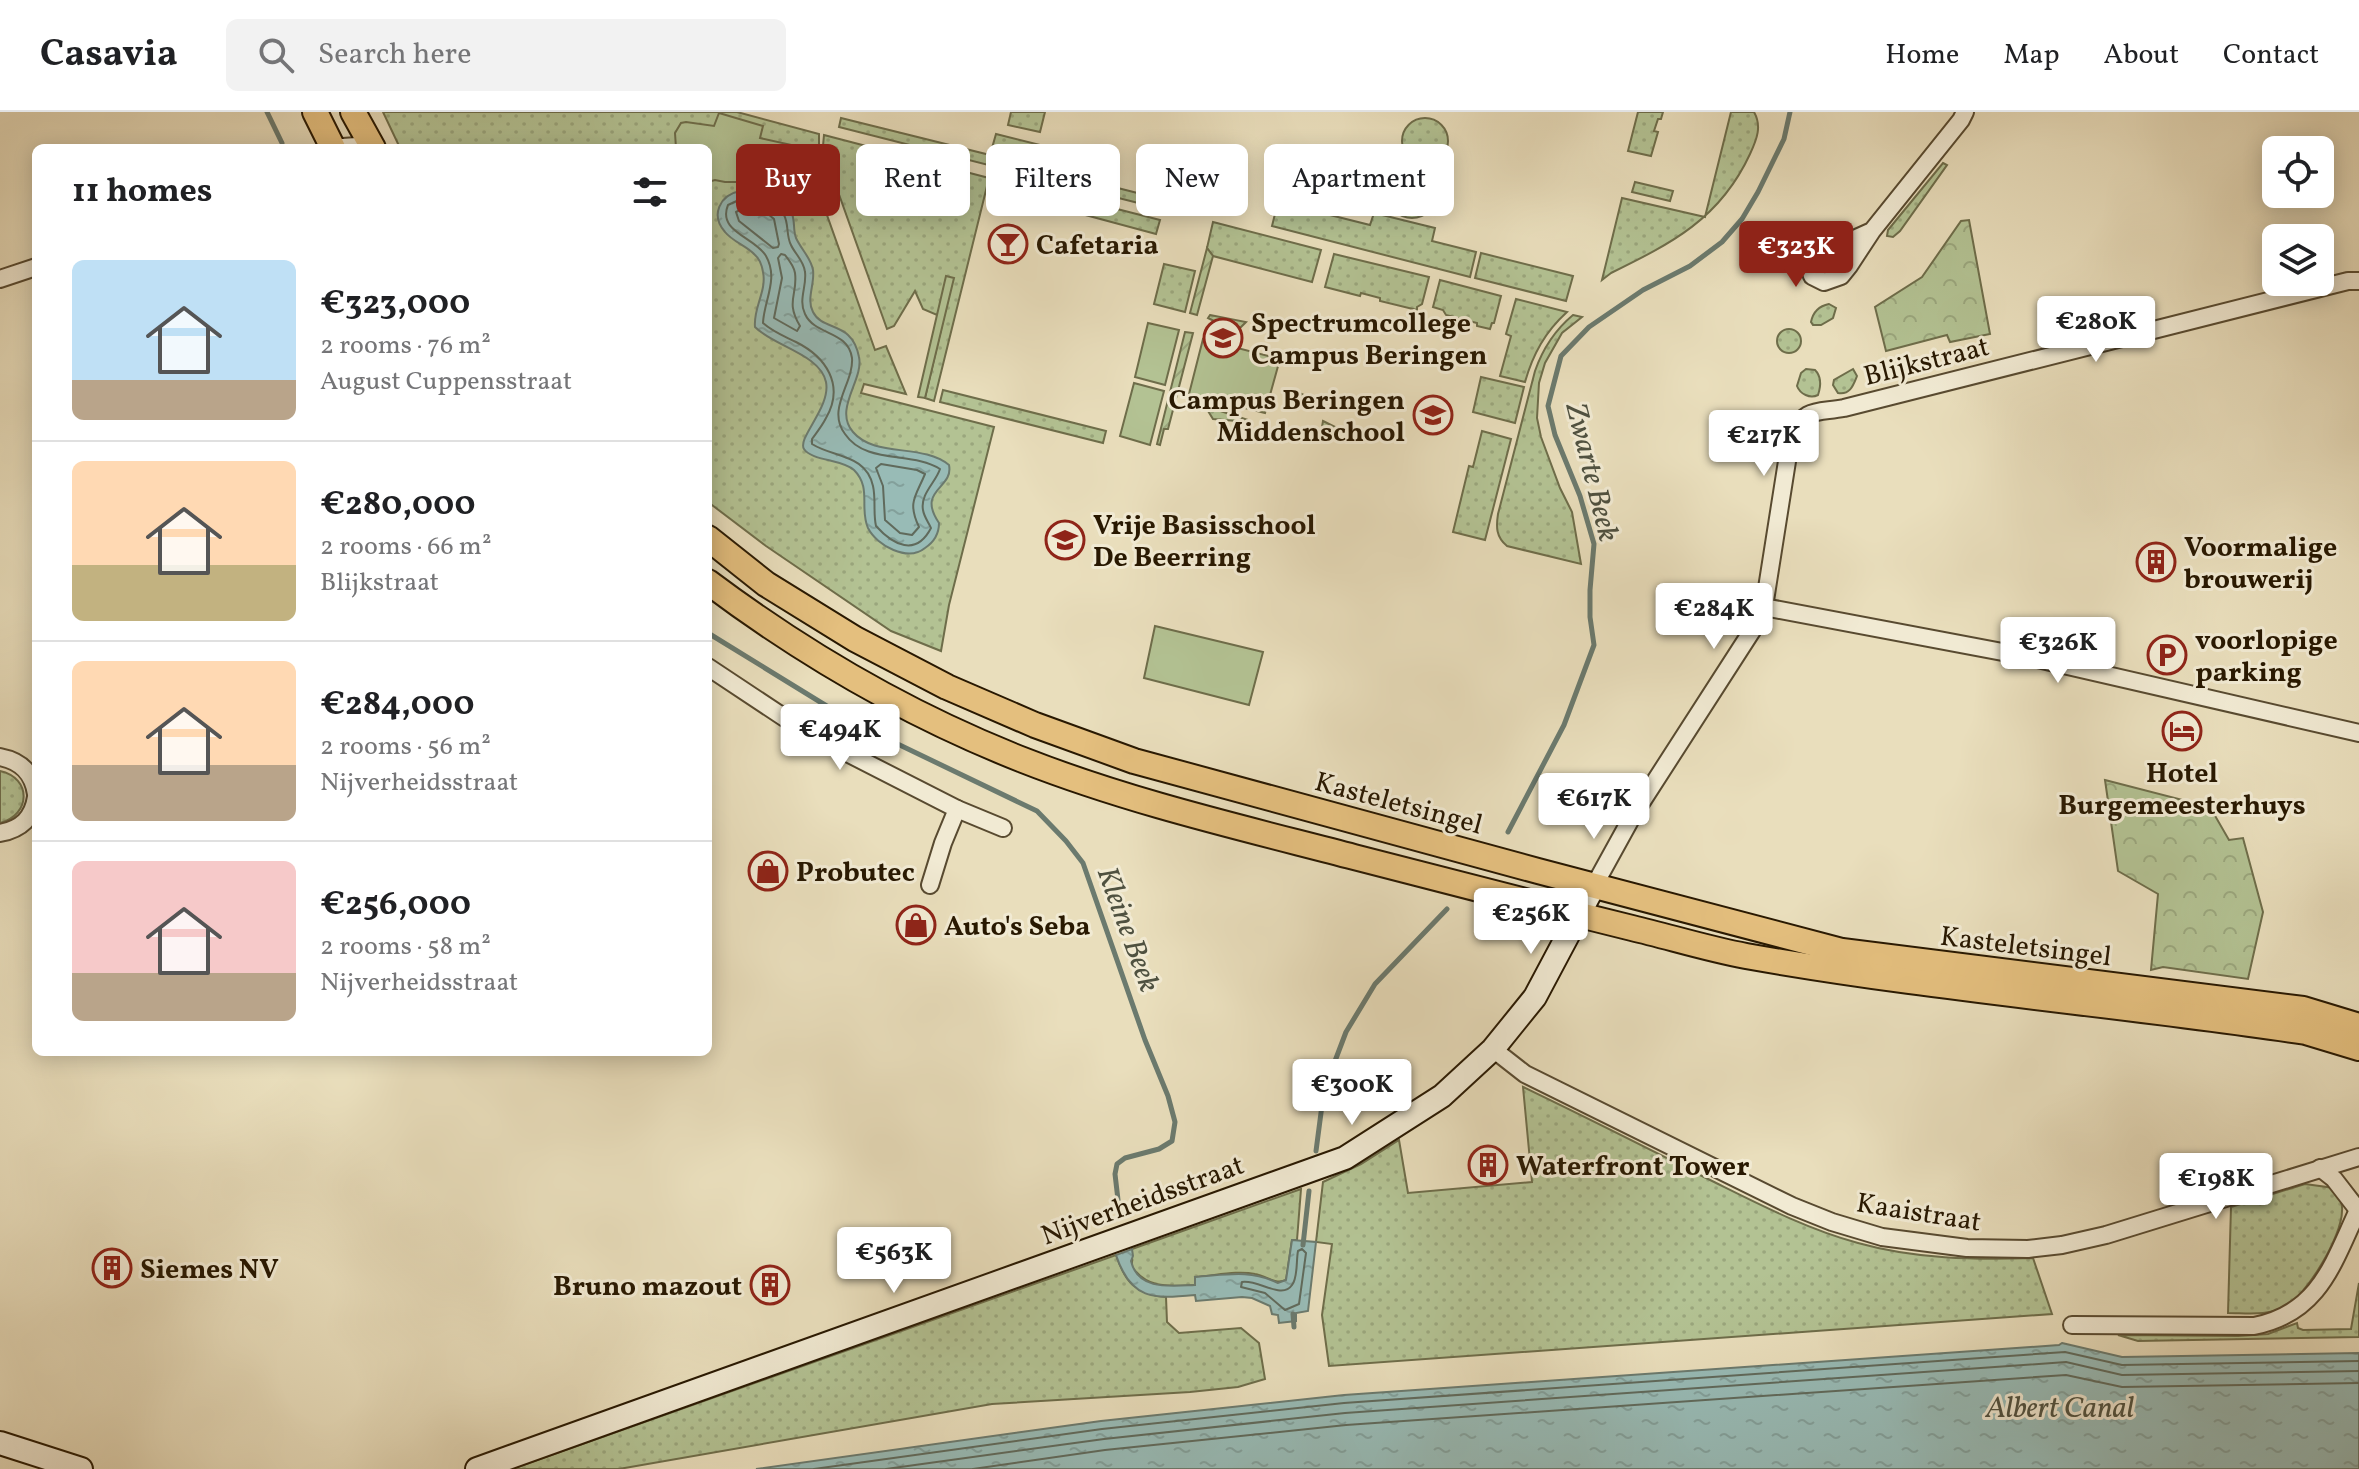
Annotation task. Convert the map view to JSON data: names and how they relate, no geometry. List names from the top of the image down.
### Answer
{
  "streets": {
    "main road": ["Kasteletsingel"],
    "street": ["Blijkstraat", "Nijverheidsstraat", "Kaaistraat"]
  },
  "crossings": [
    ["Blijkstraat", "Nijverheidsstraat"],
    ["Kasteletsingel", "Nijverheidsstraat"],
    ["Nijverheidsstraat", "Kaaistraat"]
  ],
  "water": ["Zwarte Beek", "Kleine Beek", "Albert Canal"],
  "places": {
    "bar": ["Cafetaria"],
    "school or university": ["Spectrumcollege Campus Beringen", "Campus Beringen Middenschool", "Vrije Basisschool De Beerring"],
    "building": [
      "Voormalige brouwerij",
      "Waterfront Tower",
      "Siemes NV",
      "Bruno mazout"
    ],
    "parking": ["voorlopige parking"],
    "hotel": ["Hotel Burgemeesterhuys"],
    "shop": ["Probutec", "Auto's Seba"]
  },
  "page": {
    "header": "Casavia",
    "search": "Search here",
    "nav": [
      "Home",
      "Map",
      "About",
      "Contact"
    ],
    "chip": [
      "Buy",
      "Rent",
      "Filters",
      "New",
      "Apartment"
    ],
    "heading": "11 homes",
    "price": [
      "€323K",
      "€280K",
      "€217K",
      "€284K",
      "€326K",
      "€494K",
      "€617K",
      "€256K",
      "€300K",
      "€198K",
      "€563K"
    ],
    "list": [
      {
        "name": "€323,000",
        "note": "2 rooms · 76 m² · August Cuppensstraat"
      },
      {
        "name": "€280,000",
        "note": "2 rooms · 66 m² · Blijkstraat"
      },
      {
        "name": "€284,000",
        "note": "2 rooms · 56 m² · Nijverheidsstraat"
      },
      {
        "name": "€256,000",
        "note": "2 rooms · 58 m² · Nijverheidsstraat"
      }
    ]
  }
}
